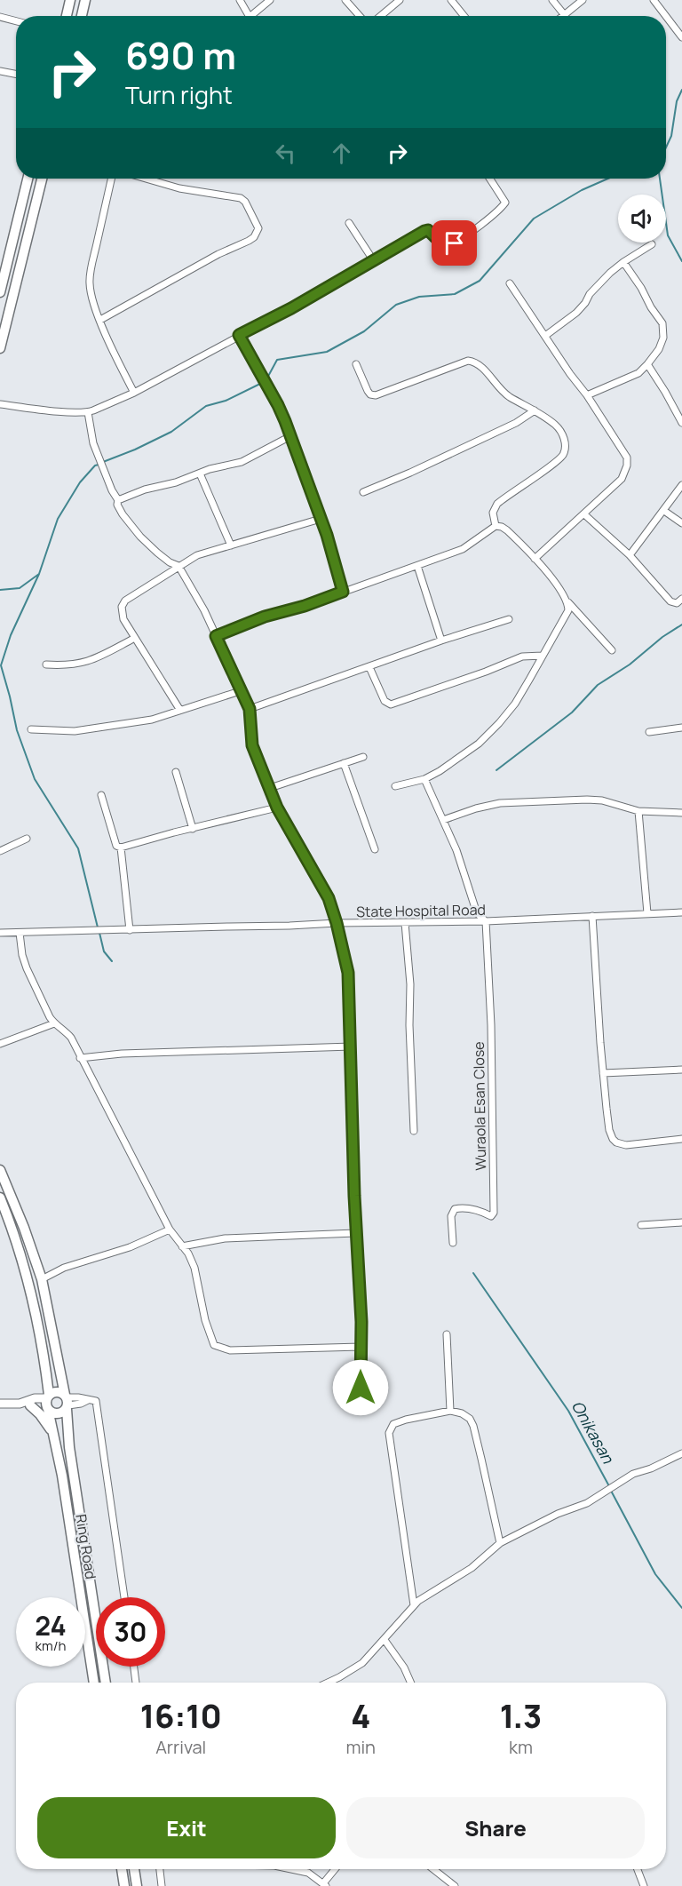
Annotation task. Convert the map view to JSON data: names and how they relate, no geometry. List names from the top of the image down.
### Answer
{
  "streets": {
    "main road": ["Ring Road"],
    "street": ["State Hospital Road", "Wuraola Esan Close"]
  },
  "crossings": [
    ["State Hospital Road", "Wuraola Esan Close"]
  ],
  "water": ["Onikasan"],
  "page": {
    "turn": ["690 m", "Turn right"],
    "speed": "24 km/h",
    "limit": "30",
    "eta": [
      "16:10",
      "Arrival",
      "4",
      "min",
      "1.3",
      "km"
    ],
    "buttons": ["Exit", "Share"]
  }
}
